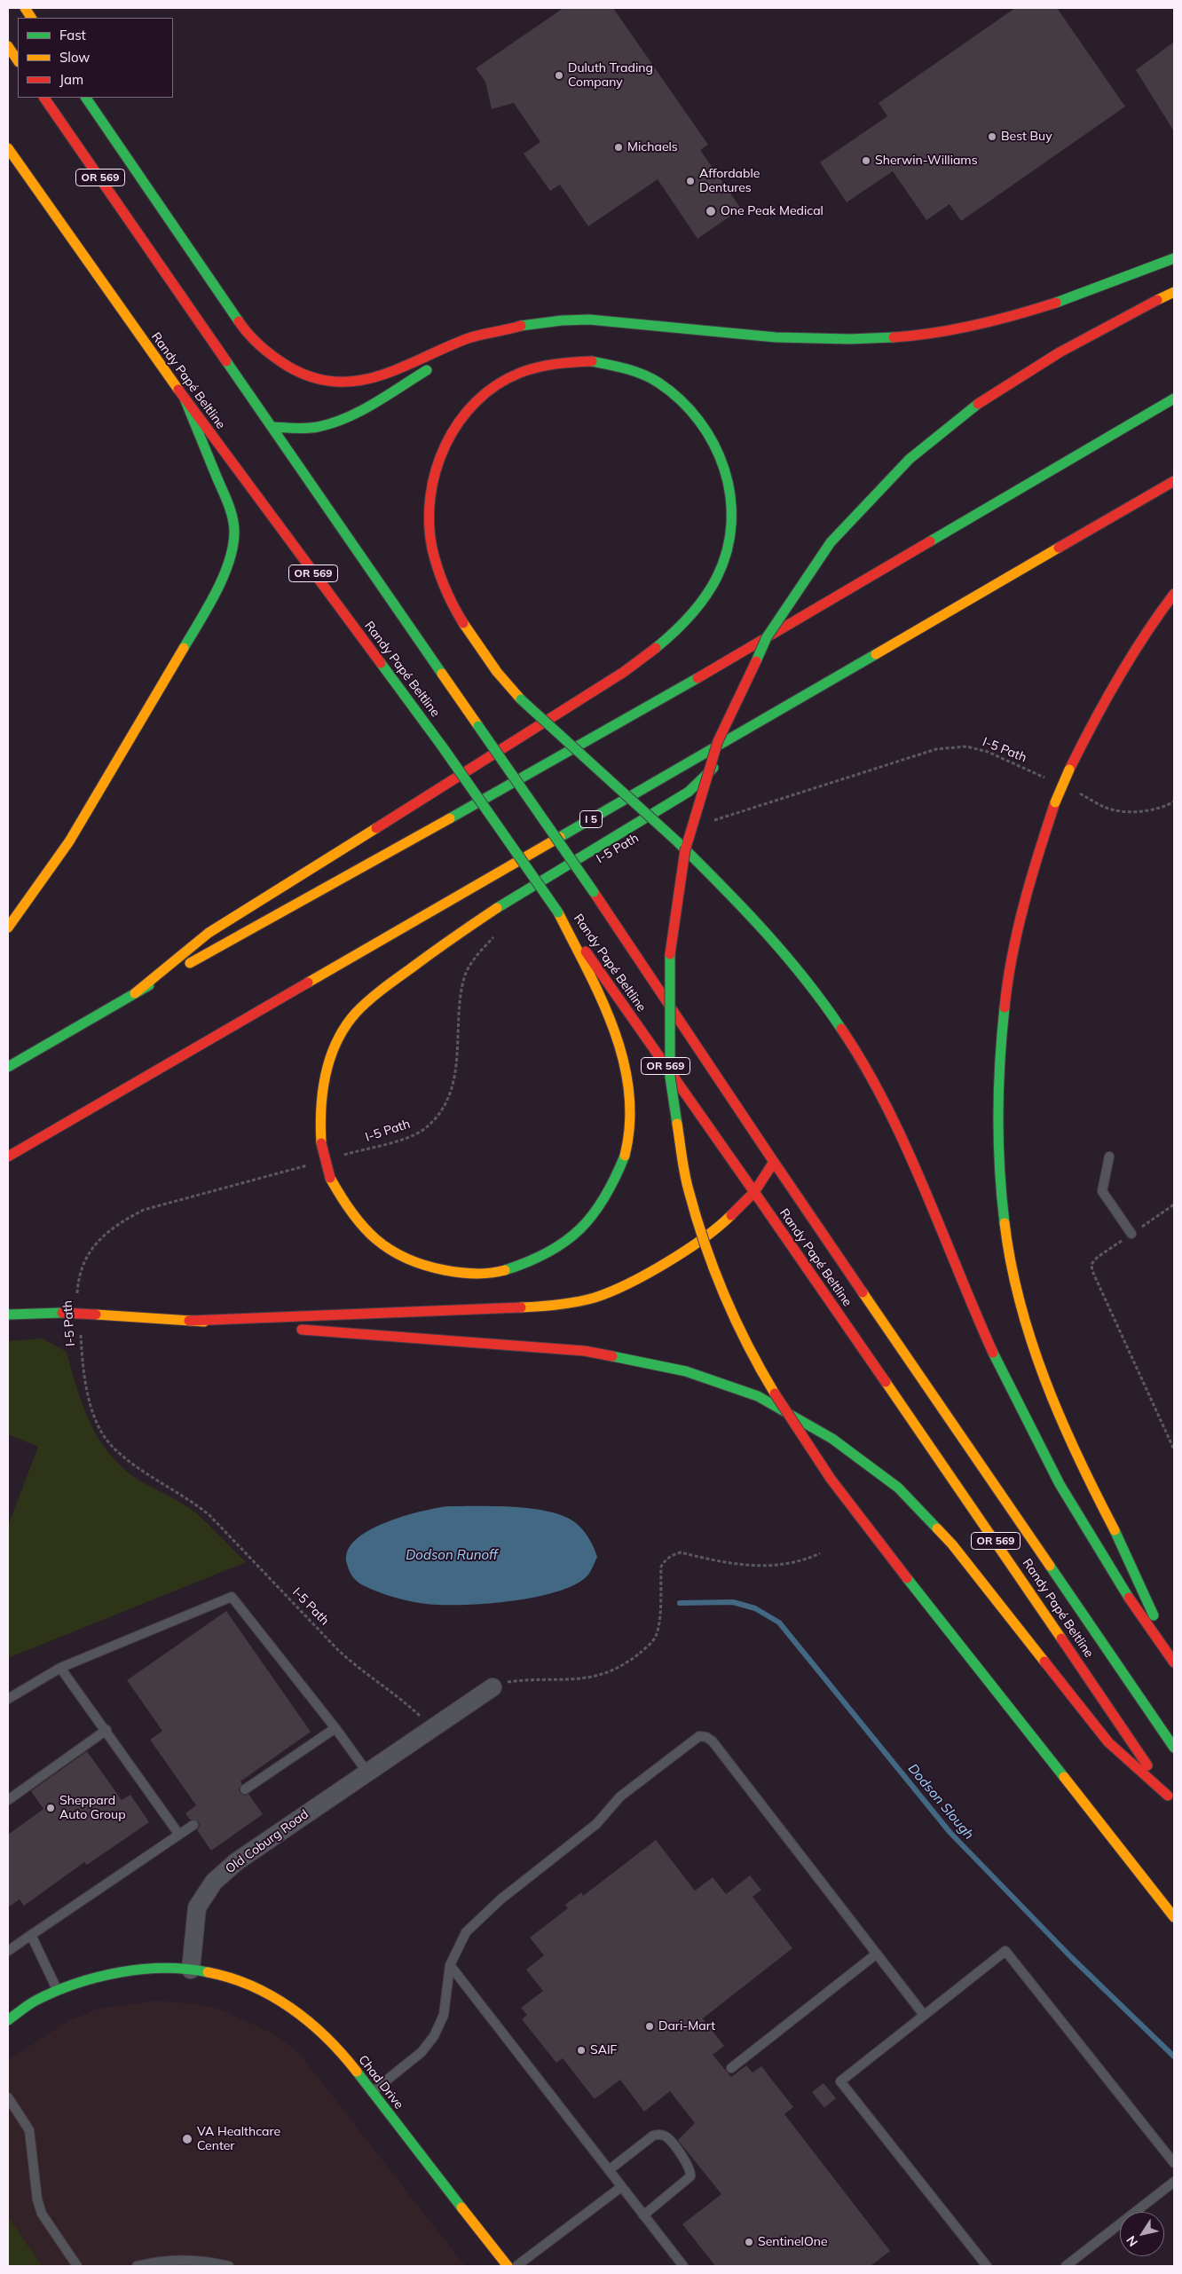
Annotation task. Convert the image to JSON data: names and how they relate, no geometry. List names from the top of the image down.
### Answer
{
  "streets": {
    "main road": [
      "OR 569",
      "Randy Papé Beltline",
      "I 5",
      "Chad Drive"
    ],
    "street": ["Old Coburg Road"],
    "path": ["I-5 Path"]
  },
  "crossings": [
    ["I-5 Path", "Old Coburg Road"],
    ["Old Coburg Road", "Chad Drive"]
  ],
  "water": ["Dodson Runoff", "Dodson Slough"],
  "places": [
    "Duluth Trading Company",
    "Best Buy",
    "Michaels",
    "Sherwin-Williams",
    "Affordable Dentures",
    "One Peak Medical",
    "Sheppard Auto Group",
    "Dari-Mart",
    "SAIF",
    "VA Healthcare Center",
    "SentinelOne"
  ],
  "legend": ["Fast", "Slow", "Jam"],
  "north": "bottom left"
}
